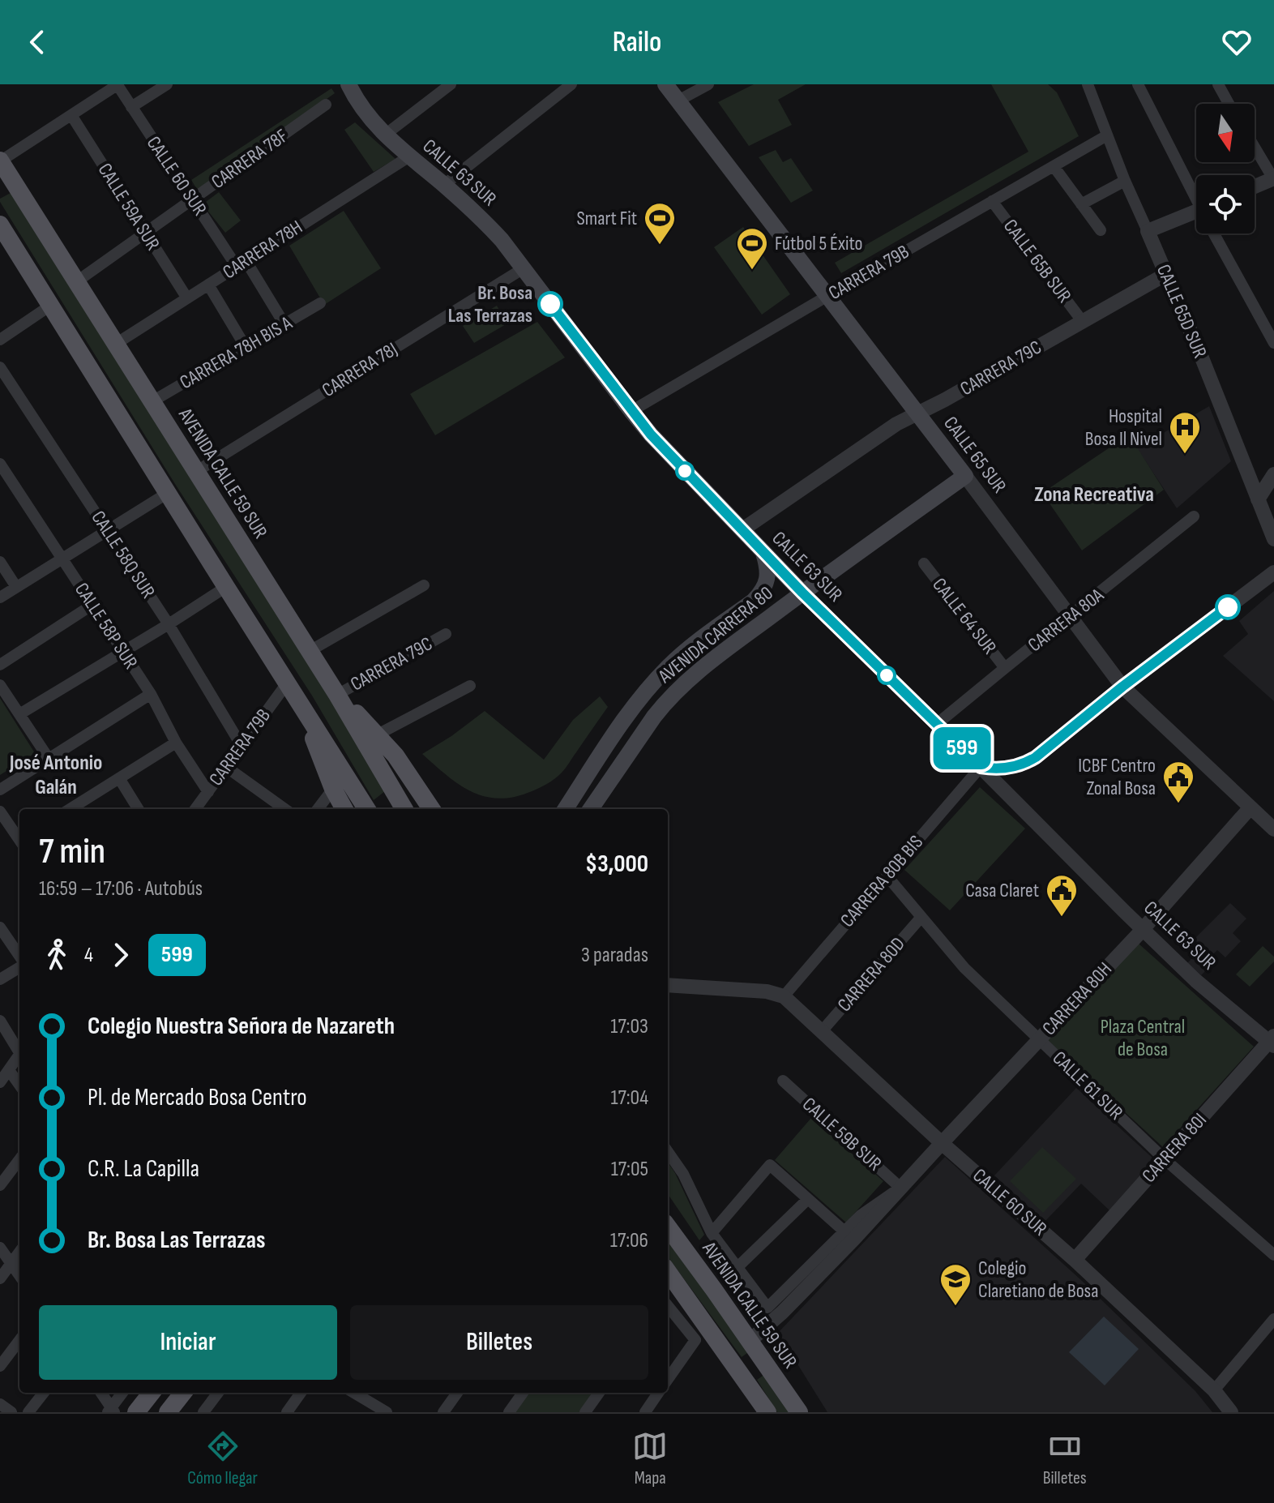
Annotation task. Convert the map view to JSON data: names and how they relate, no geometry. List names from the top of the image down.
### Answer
{
  "streets": {
    "main road": [
      "CALLE 63 SUR",
      "CALLE 65 SUR",
      "AVENIDA CALLE 59 SUR",
      "AVENIDA CARRERA 80"
    ],
    "street": [
      "CARRERA 78F",
      "CALLE 60 SUR",
      "CALLE 59A SUR",
      "CARRERA 78H",
      "CALLE 65B SUR",
      "CARRERA 79B",
      "CALLE 65D SUR",
      "CARRERA 78H BIS A",
      "CARRERA 79C",
      "CARRERA 78J",
      "CALLE 58Q SUR",
      "CALLE 64 SUR",
      "CARRERA 80A",
      "CALLE 58P SUR",
      "CARRERA 80B BIS",
      "CARRERA 80D",
      "CARRERA 80H",
      "CALLE 61 SUR",
      "CALLE 59B SUR",
      "CARRERA 80I"
    ]
  },
  "crossings": [
    ["CARRERA 78F", "CALLE 60 SUR"],
    ["CARRERA 78F", "CALLE 59A SUR"],
    ["CARRERA 78F", "AVENIDA CALLE 59 SUR"],
    ["CALLE 63 SUR", "CARRERA 78H"],
    ["CALLE 63 SUR", "CARRERA 79B"],
    ["CALLE 63 SUR", "CARRERA 79C"],
    ["CALLE 63 SUR", "CARRERA 78J"],
    ["CALLE 63 SUR", "CARRERA 80A"],
    ["CALLE 63 SUR", "AVENIDA CARRERA 80"],
    ["CALLE 63 SUR", "CARRERA 80B BIS"],
    ["CALLE 63 SUR", "CARRERA 80H"],
    ["CALLE 63 SUR", "CARRERA 80I"],
    ["CALLE 60 SUR", "CARRERA 78H"],
    ["CALLE 60 SUR", "CARRERA 78H BIS A"],
    ["CALLE 60 SUR", "CARRERA 80B BIS"],
    ["CALLE 60 SUR", "CARRERA 80D"],
    ["CALLE 60 SUR", "CARRERA 80H"],
    ["CALLE 60 SUR", "CARRERA 80I"],
    ["CALLE 59A SUR", "CARRERA 78H"],
    ["CARRERA 78H", "AVENIDA CALLE 59 SUR"],
    ["CALLE 65B SUR", "CARRERA 79B"],
    ["CALLE 65B SUR", "CARRERA 79C"],
    ["CARRERA 79B", "CALLE 65D SUR"],
    ["CARRERA 79B", "CALLE 65 SUR"],
    ["CARRERA 79B", "CALLE 58Q SUR"],
    ["CARRERA 79B", "CALLE 58P SUR"],
    ["CALLE 65D SUR", "CARRERA 79C"],
    ["CARRERA 78H BIS A", "AVENIDA CALLE 59 SUR"],
    ["CARRERA 79C", "CALLE 65 SUR"],
    ["CARRERA 79C", "AVENIDA CALLE 59 SUR"],
    ["CARRERA 78J", "AVENIDA CALLE 59 SUR"],
    ["CALLE 65 SUR", "CARRERA 80A"],
    ["CALLE 65 SUR", "AVENIDA CARRERA 80"],
    ["CALLE 65 SUR", "CARRERA 80H"],
    ["AVENIDA CALLE 59 SUR", "CARRERA 80H"],
    ["CALLE 64 SUR", "CARRERA 80A"],
    ["CARRERA 80B BIS", "CALLE 61 SUR"],
    ["CARRERA 80D", "CALLE 61 SUR"],
    ["CARRERA 80H", "CALLE 61 SUR"],
    ["CARRERA 80H", "CALLE 59B SUR"],
    ["CALLE 61 SUR", "CARRERA 80I"]
  ],
  "districts": ["Zona Recreativa", "José Antonio Galán"],
  "parks": ["Plaza Central de Bosa"],
  "places": {
    "sports": ["Smart Fit", "Fútbol 5 Éxito"],
    "other": ["Br. Bosa Las Terrazas"],
    "hospital": ["Hospital Bosa Il Nivel"],
    "public building": ["ICBF Centro Zonal Bosa", "Casa Claret"],
    "school or university": ["Colegio Claretiano de Bosa"]
  },
  "lines": ["bus line 599"],
  "north": "bottom",
  "page": {
    "header": "Railo",
    "on_map": "599",
    "heading": ["7 min", "16:59 – 17:06 · Autobús", "$3,000"],
    "legs": ["4", "599", "3 paradas"],
    "list": [
      {
        "name": "Colegio Nuestra Señora de Nazareth",
        "value": "17:03"
      },
      {
        "name": "Pl. de Mercado Bosa Centro",
        "value": "17:04"
      },
      {
        "name": "C.R. La Capilla",
        "value": "17:05"
      },
      {
        "name": "Br. Bosa Las Terrazas",
        "value": "17:06"
      }
    ],
    "buttons": ["Iniciar", "Billetes"],
    "tabs": ["Cómo llegar", "Mapa", "Billetes"]
  }
}
